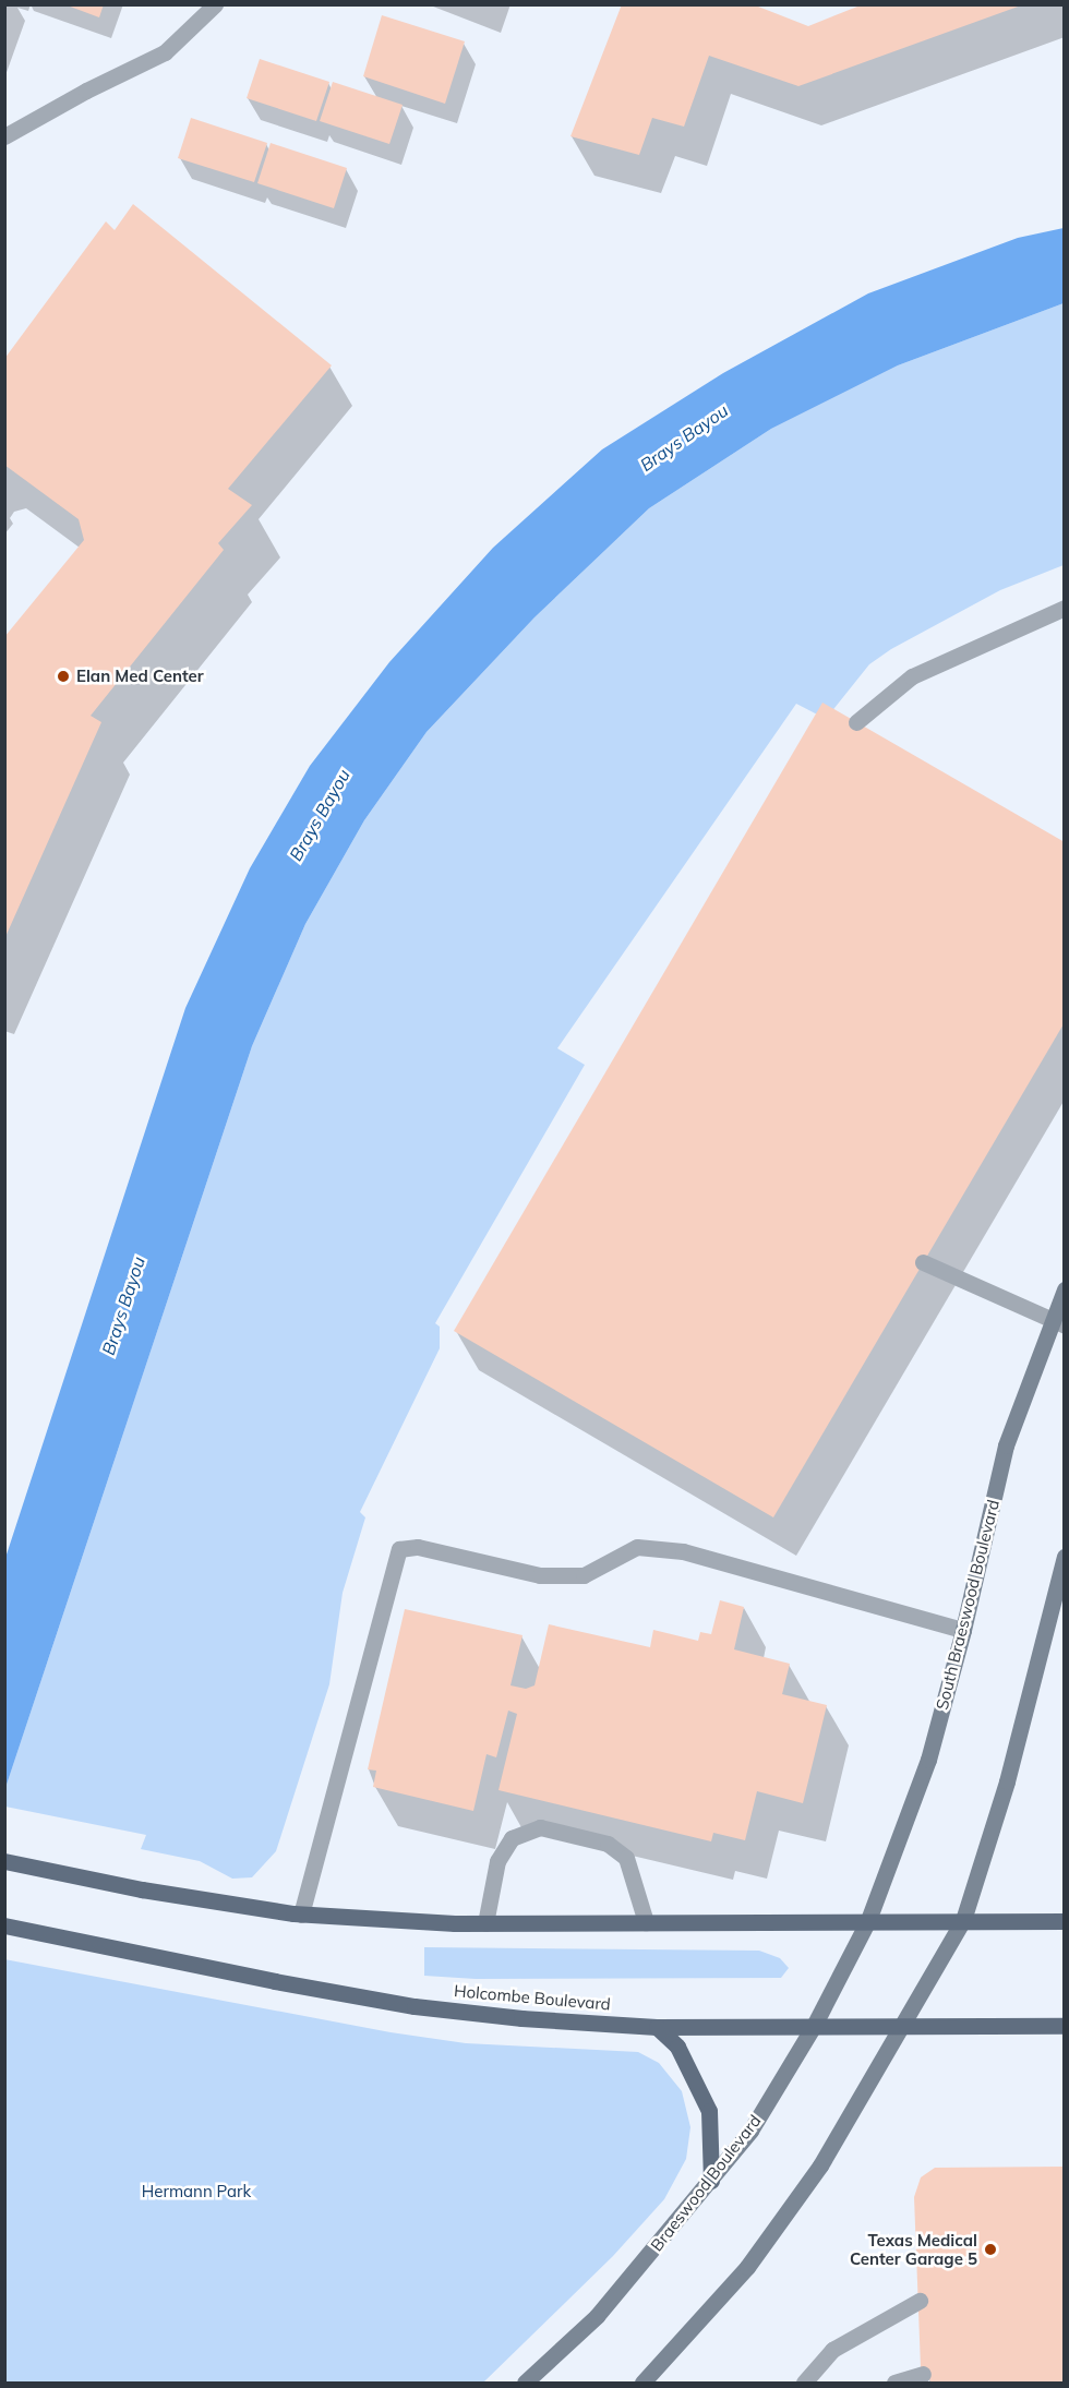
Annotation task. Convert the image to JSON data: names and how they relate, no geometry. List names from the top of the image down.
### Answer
{
  "streets": {
    "main road": ["South Braeswood Boulevard", "Holcombe Boulevard", "Braeswood Boulevard"]
  },
  "crossings": [
    ["South Braeswood Boulevard", "Braeswood Boulevard"],
    ["Holcombe Boulevard", "Braeswood Boulevard"]
  ],
  "water": ["Brays Bayou"],
  "parks": ["Hermann Park"],
  "places": ["Elan Med Center", "Texas Medical Center Garage 5"]
}
